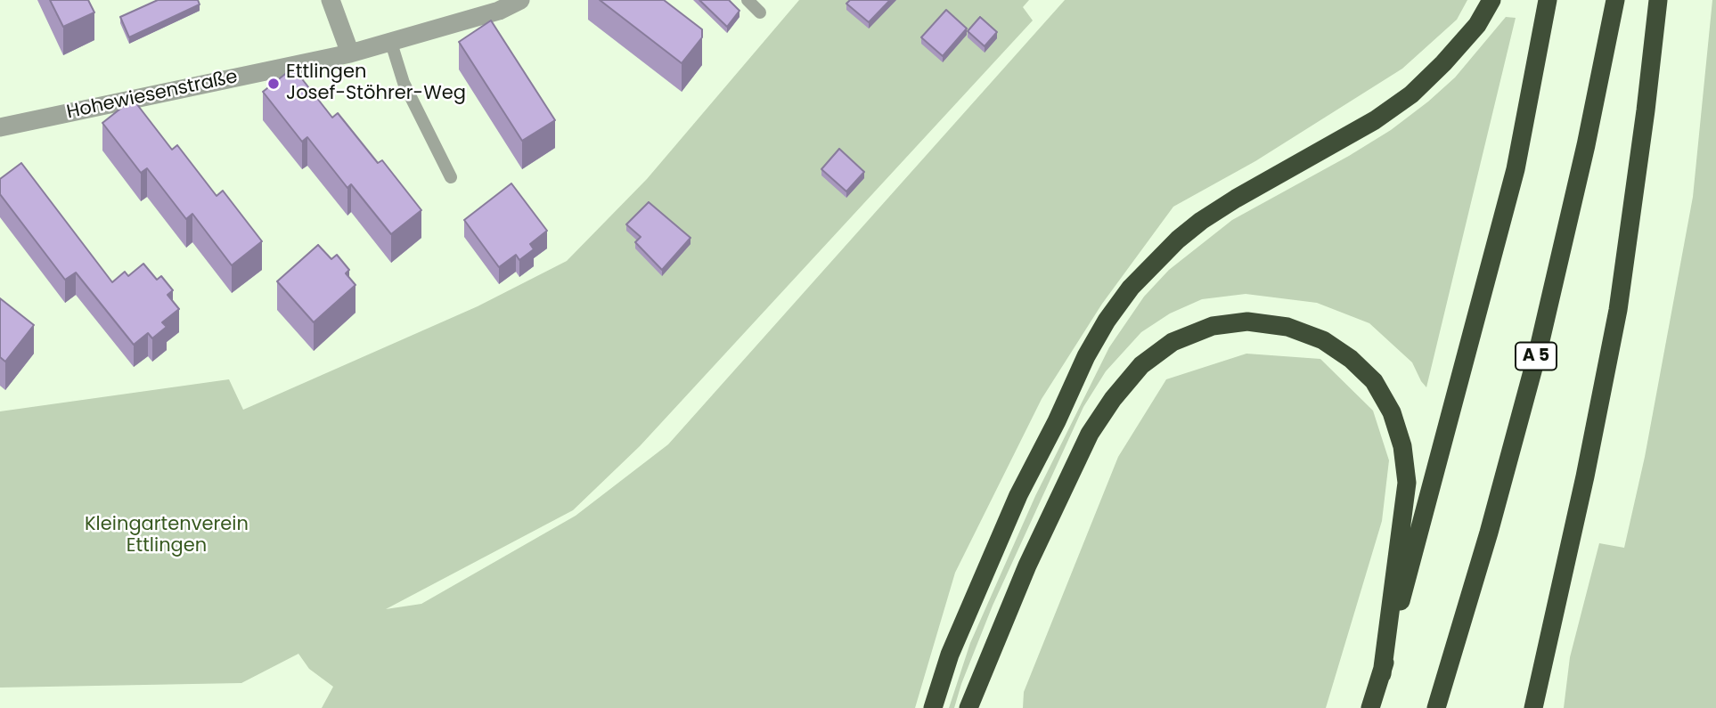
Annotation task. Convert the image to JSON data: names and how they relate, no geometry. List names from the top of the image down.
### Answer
{
  "streets": {
    "highway": ["A 5"],
    "street": ["Hohewiesenstraße"]
  },
  "parks": ["Kleingartenverein Ettlingen"],
  "places": ["Ettlingen Josef-Stöhrer-Weg"]
}
